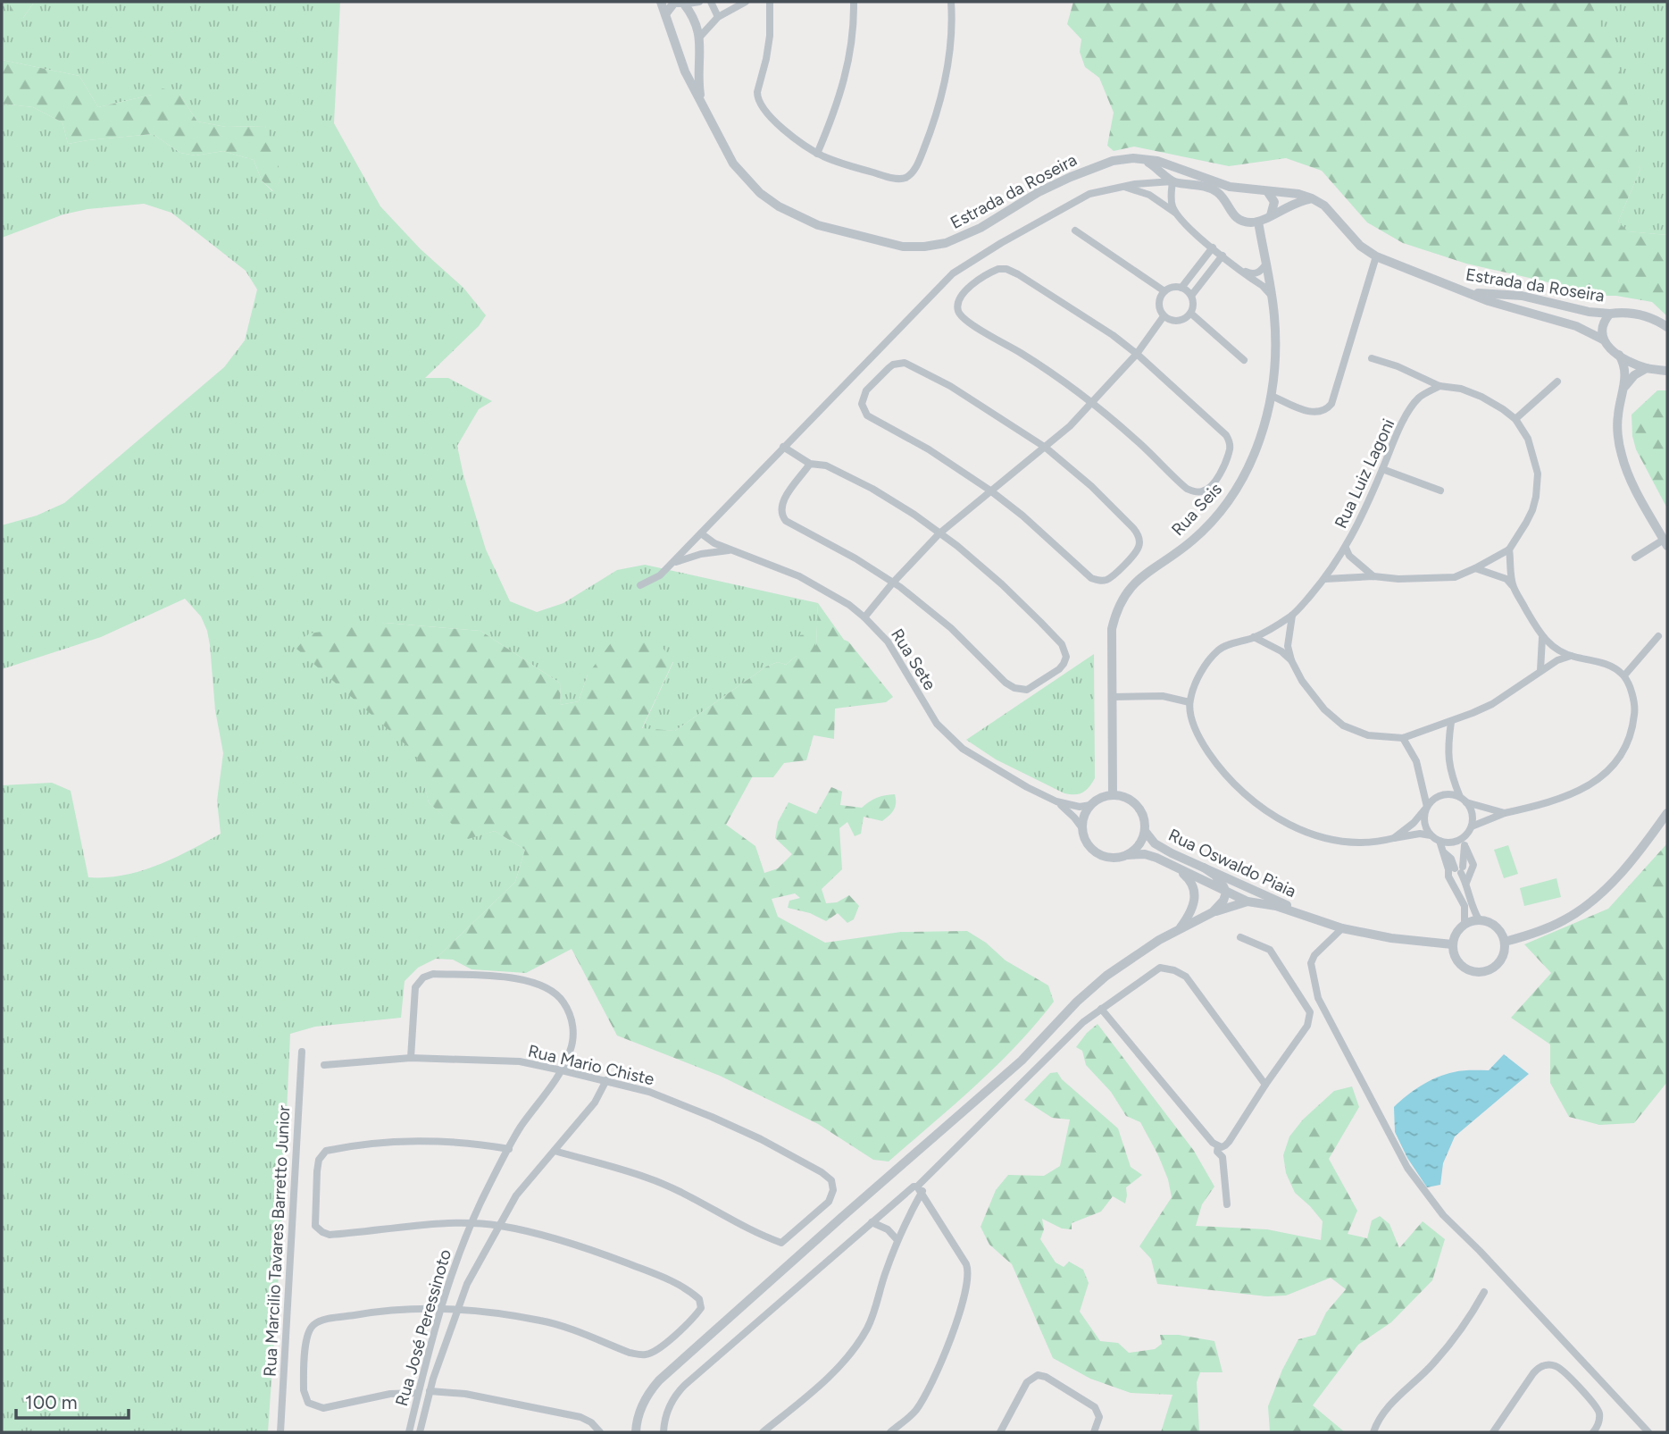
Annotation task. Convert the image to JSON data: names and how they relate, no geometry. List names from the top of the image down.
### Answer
{
  "streets": {
    "street": [
      "Estrada da Roseira",
      "Rua Luiz Lagoni",
      "Rua Seis",
      "Rua Sete",
      "Rua Oswaldo Piaia",
      "Rua Mario Chiste",
      "Rua Marcilio Tavares Barretto Junior",
      "Rua José Peressinoto"
    ]
  },
  "crossings": [
    ["Estrada da Roseira", "Rua Seis"],
    ["Rua Seis", "Rua Sete"],
    ["Rua Seis", "Rua Oswaldo Piaia"],
    ["Rua Sete", "Rua Oswaldo Piaia"],
    ["Rua Mario Chiste", "Rua José Peressinoto"]
  ],
  "scale_bar": "100 m"
}
